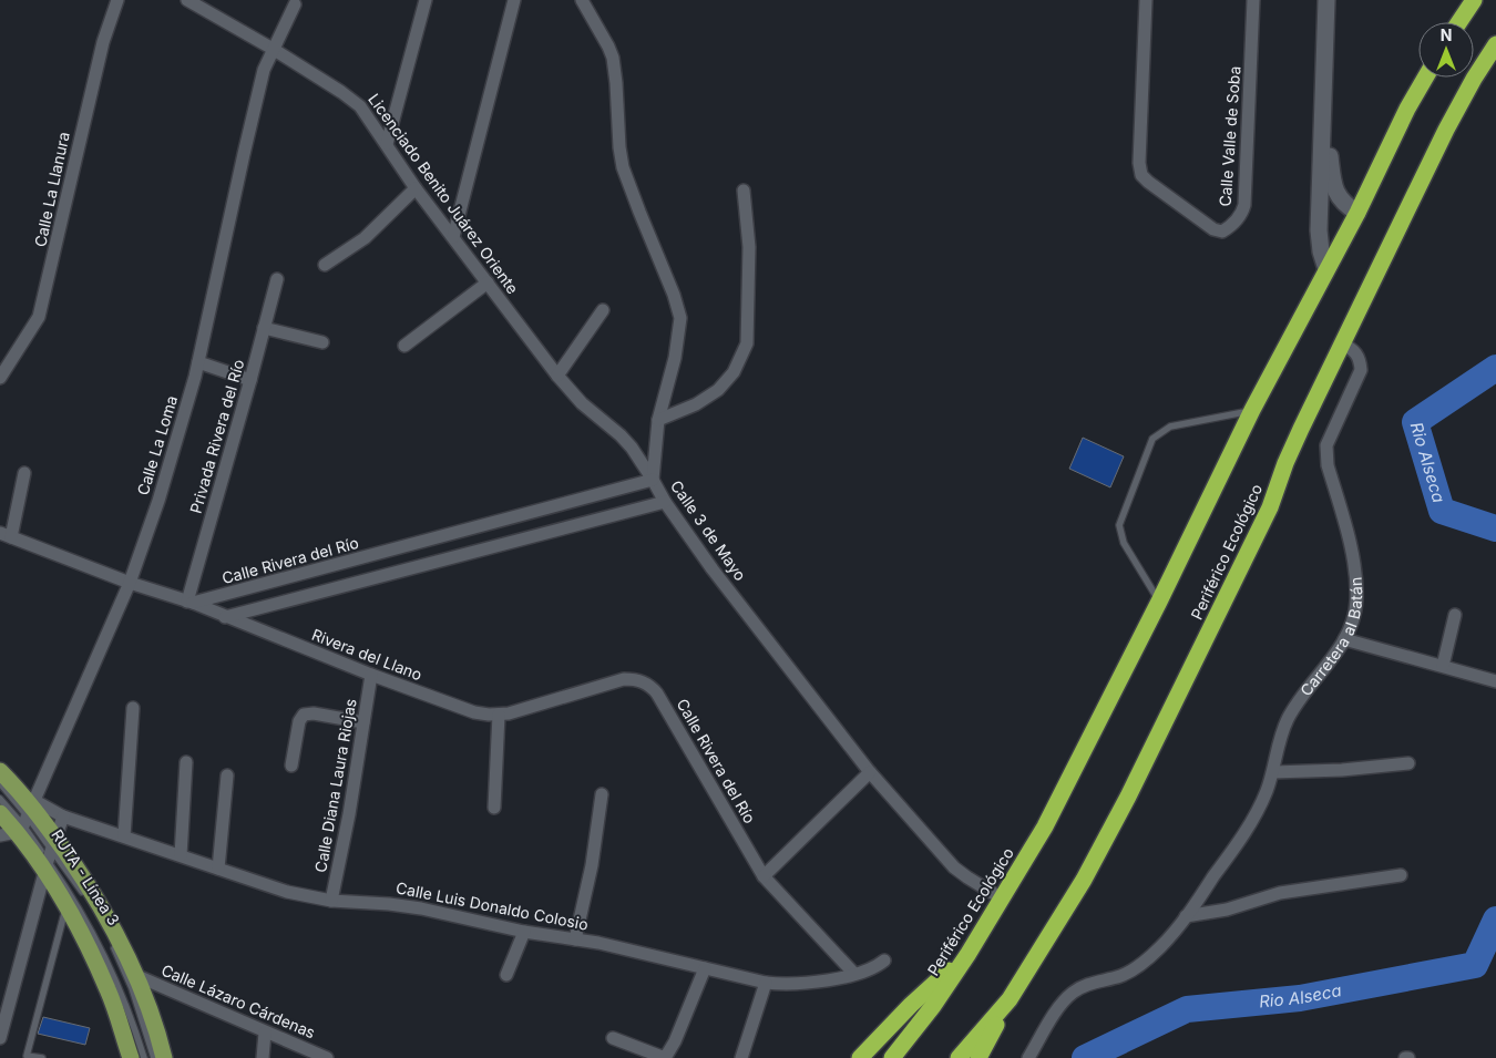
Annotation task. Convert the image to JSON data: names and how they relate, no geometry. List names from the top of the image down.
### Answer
{
  "streets": {
    "highway": ["Periférico Ecológico"],
    "street": [
      "Calle Valle de Soba",
      "Calle La Llanura",
      "Licenciado Benito Juárez Oriente",
      "Privada Rivera del Río",
      "Calle La Loma",
      "Calle 3 de Mayo",
      "Calle Rivera del Río",
      "Carretera al Batán",
      "Rivera del Llano",
      "Calle Diana Laura Riojas",
      "Calle Luis Donaldo Colosio",
      "Calle Lázaro Cárdenas"
    ],
    "lane": ["RUTA - Línea 3"]
  },
  "crossings": [
    ["Licenciado Benito Juárez Oriente", "Calle La Loma"],
    ["Licenciado Benito Juárez Oriente", "Calle 3 de Mayo"],
    ["Licenciado Benito Juárez Oriente", "Calle Rivera del Río"],
    ["Privada Rivera del Río", "Calle Rivera del Río"],
    ["Calle La Loma", "Calle Luis Donaldo Colosio"],
    ["Calle 3 de Mayo", "Periférico Ecológico"],
    ["Calle 3 de Mayo", "Calle Rivera del Río"],
    ["Periférico Ecológico", "Carretera al Batán"],
    ["Calle Rivera del Río", "Rivera del Llano"],
    ["Calle Rivera del Río", "Calle Luis Donaldo Colosio"],
    ["Rivera del Llano", "Calle Diana Laura Riojas"],
    ["Calle Diana Laura Riojas", "Calle Luis Donaldo Colosio"]
  ],
  "water": ["Rio Alseca"],
  "north": "top"
}
